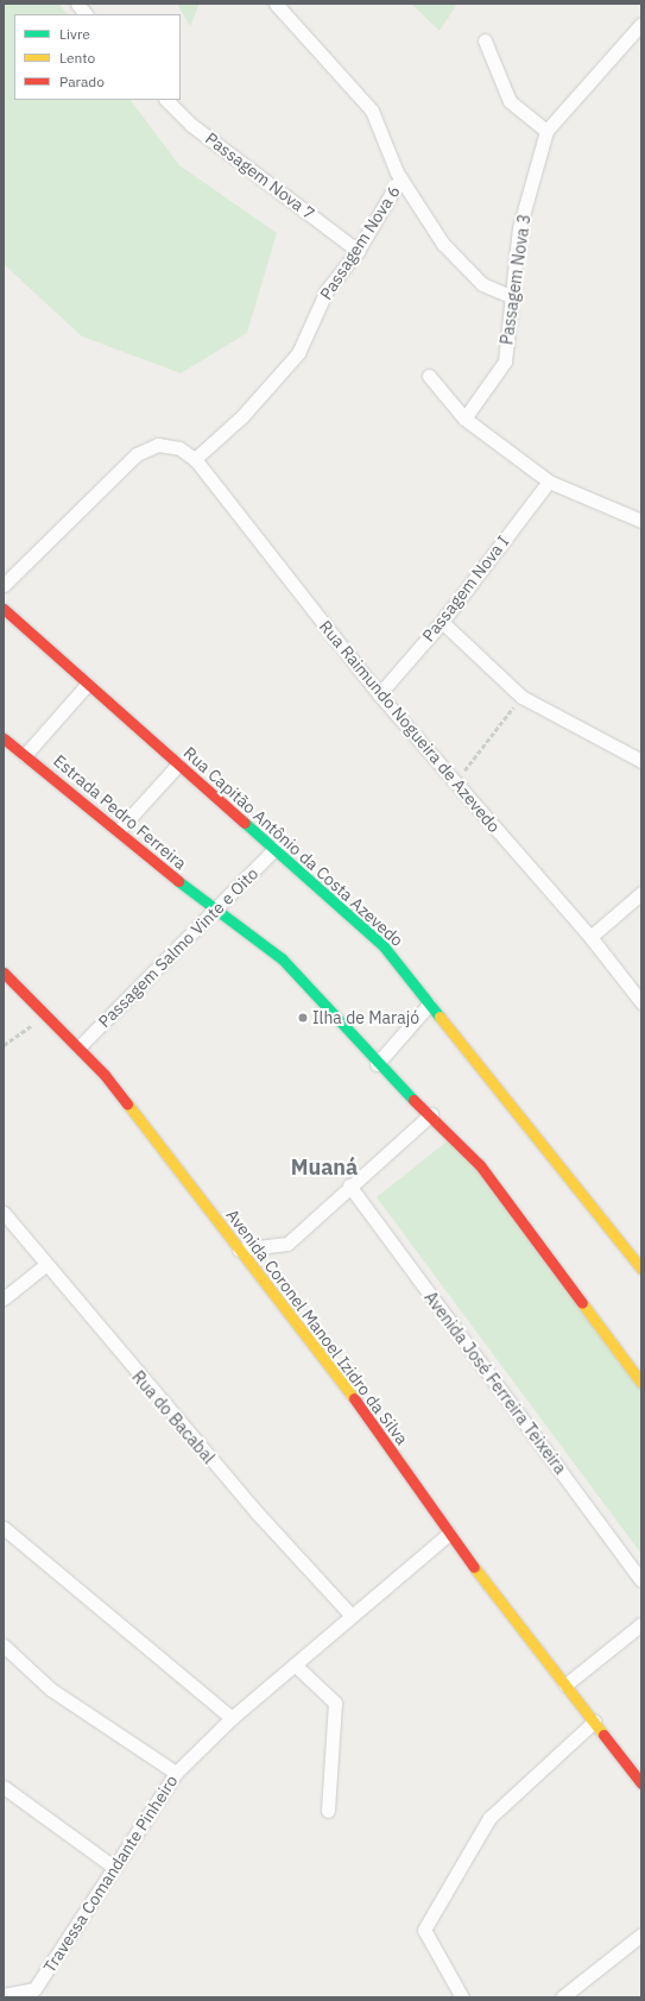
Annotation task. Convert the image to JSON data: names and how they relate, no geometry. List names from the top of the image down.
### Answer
{
  "streets": {
    "street": [
      "Passagem Nova 7",
      "Passagem Nova 6",
      "Passagem Nova 3",
      "Passagem Nova I",
      "Rua Raimundo Nogueira de Azevedo",
      "Estrada Pedro Ferreira",
      "Rua Capitão Antônio da Costa Azevedo",
      "Passagem Salmo Vinte e Oito",
      "Avenida Coronel Manoel Izidro da Silva",
      "Avenida José Ferreira Teixeira",
      "Rua do Bacabal",
      "Travessa Comandante Pinheiro"
    ]
  },
  "crossings": [
    ["Passagem Nova 7", "Passagem Nova 6"],
    ["Passagem Nova 6", "Rua Raimundo Nogueira de Azevedo"],
    ["Passagem Nova I", "Rua Raimundo Nogueira de Azevedo"],
    ["Estrada Pedro Ferreira", "Passagem Salmo Vinte e Oito"],
    ["Rua Capitão Antônio da Costa Azevedo", "Passagem Salmo Vinte e Oito"],
    ["Passagem Salmo Vinte e Oito", "Avenida Coronel Manoel Izidro da Silva"],
    ["Avenida Coronel Manoel Izidro da Silva", "Travessa Comandante Pinheiro"],
    ["Rua do Bacabal", "Travessa Comandante Pinheiro"]
  ],
  "districts": ["Muaná"],
  "places": ["Ilha de Marajó"],
  "legend": ["Livre", "Lento", "Parado"]
}
